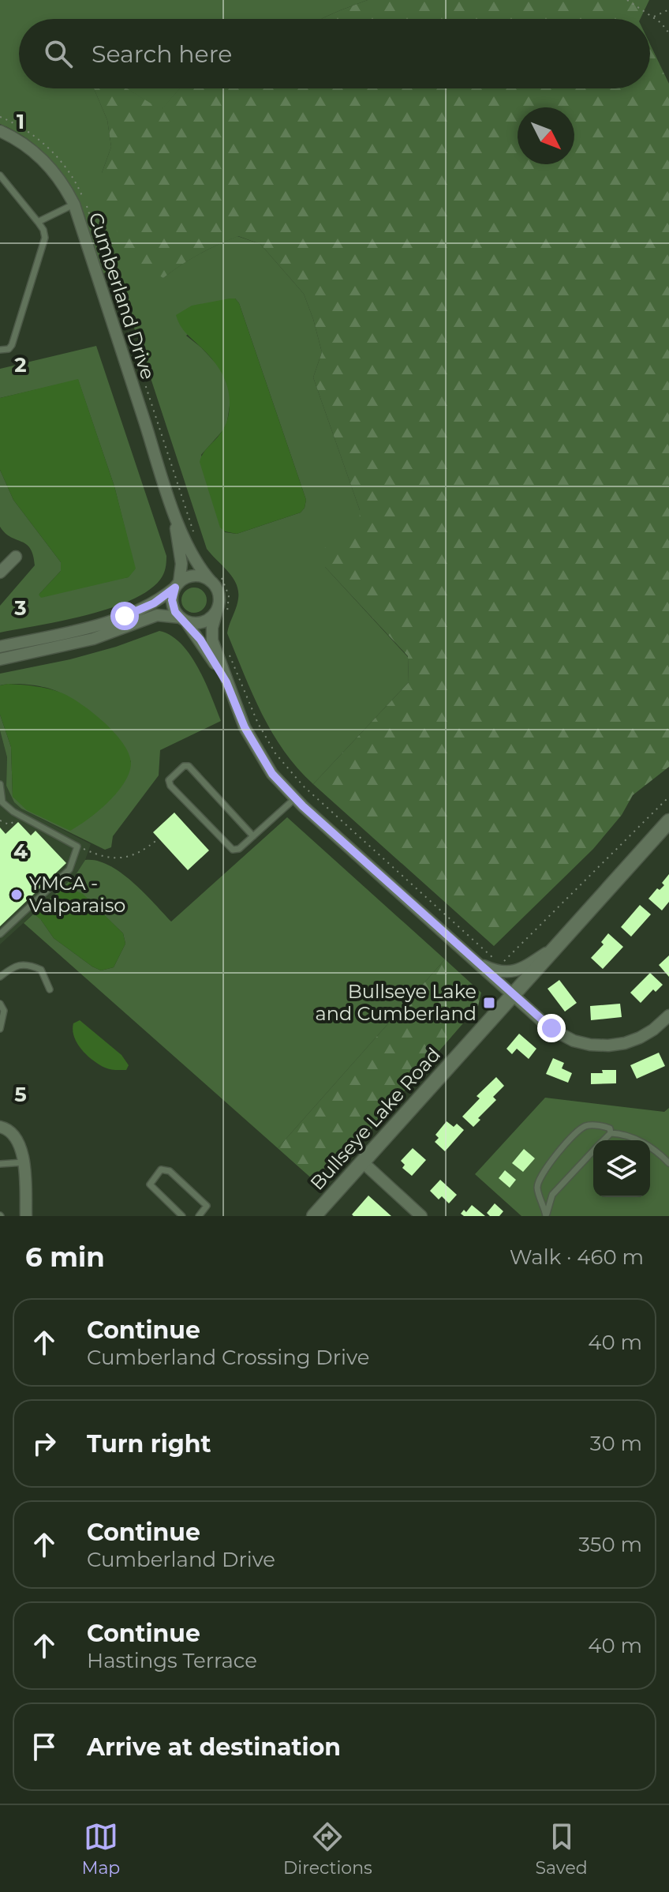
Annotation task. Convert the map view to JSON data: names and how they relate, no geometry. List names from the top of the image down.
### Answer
{
  "streets": {
    "street": ["Cumberland Drive", "Bullseye Lake Road"]
  },
  "places": {
    "other": ["YMCA - Valparaiso"],
    "transit": ["Bullseye Lake and Cumberland"]
  },
  "north": "bottom right",
  "page": {
    "search": "Search here",
    "heading": ["6 min", "Walk · 460 m"],
    "list": [
      ["Continue", "Cumberland Crossing Drive", "40 m"],
      ["Turn right", "30 m"],
      ["Continue", "Cumberland Drive", "350 m"],
      ["Continue", "Hastings Terrace", "40 m"],
      "Arrive at destination"
    ],
    "nav": ["Map", "Directions", "Saved"]
  },
  "grid": {
    "rows": [
      "1",
      "2",
      "3",
      "4",
      "5"
    ]
  }
}
